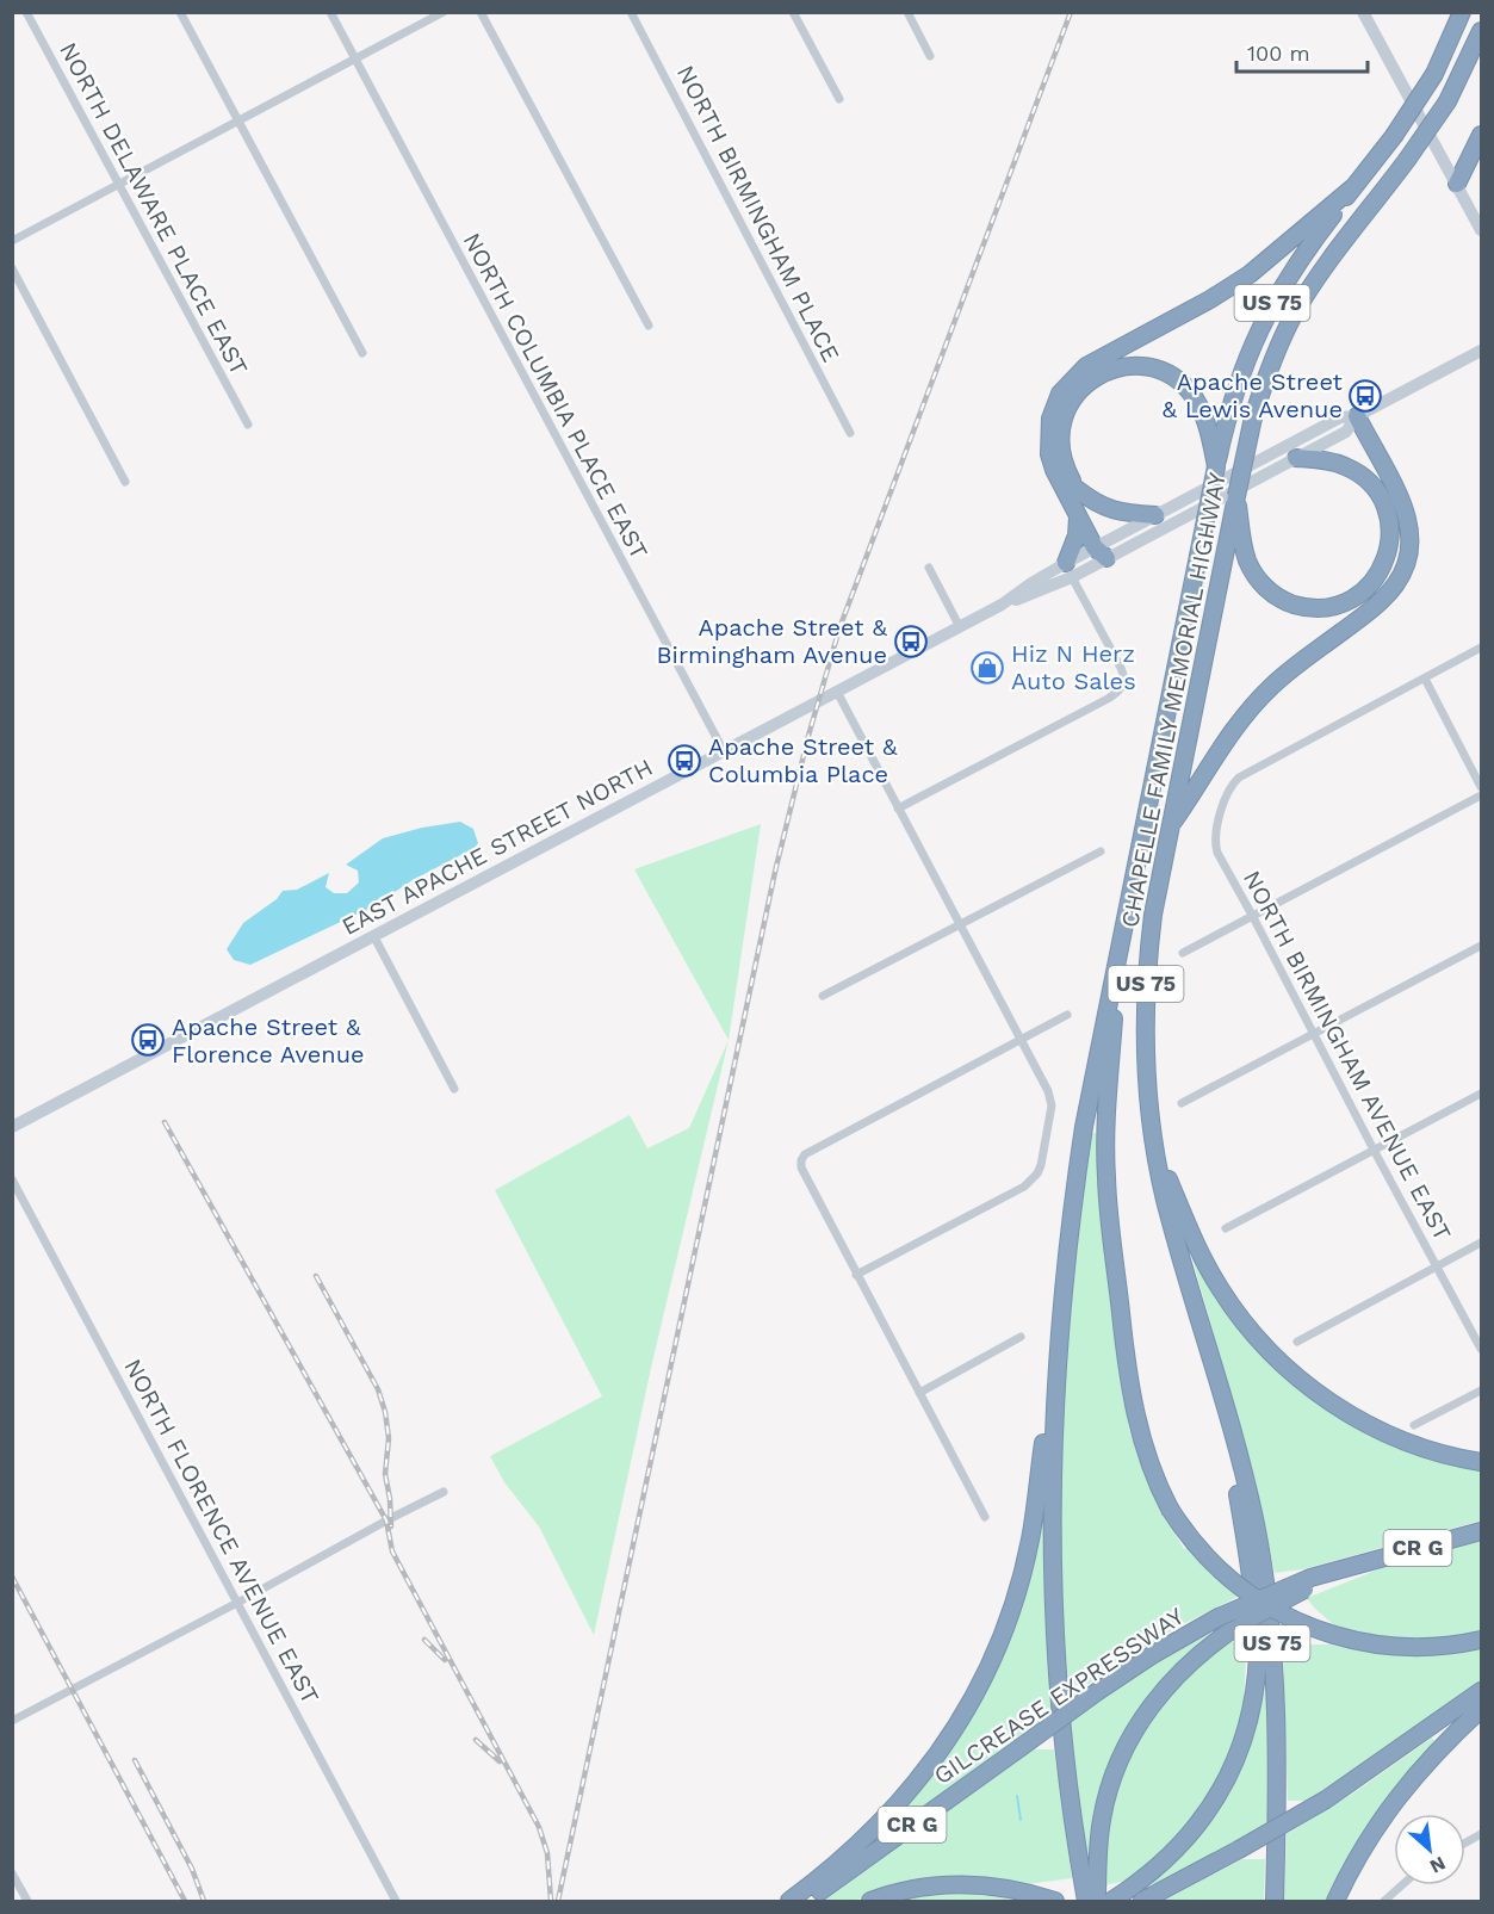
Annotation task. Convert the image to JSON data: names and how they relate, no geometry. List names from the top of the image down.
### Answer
{
  "streets": {
    "highway": [
      "US 75",
      "CHAPELLE FAMILY MEMORIAL HIGHWAY",
      "CR G",
      "GILCREASE EXPRESSWAY"
    ],
    "main road": ["EAST APACHE STREET NORTH"],
    "street": [
      "NORTH DELAWARE PLACE EAST",
      "NORTH BIRMINGHAM PLACE",
      "NORTH COLUMBIA PLACE EAST",
      "NORTH BIRMINGHAM AVENUE EAST",
      "NORTH FLORENCE AVENUE EAST"
    ]
  },
  "crossings": [
    ["NORTH COLUMBIA PLACE EAST", "EAST APACHE STREET NORTH"],
    ["CR G", "GILCREASE EXPRESSWAY"]
  ],
  "places": {
    "bus stop": [
      "Apache Street & Lewis Avenue",
      "Apache Street & Birmingham Avenue",
      "Apache Street & Columbia Place",
      "Apache Street & Florence Avenue"
    ],
    "shop": ["Hiz N Herz Auto Sales"]
  },
  "scale_bar": "100 m",
  "north": "bottom right"
}
